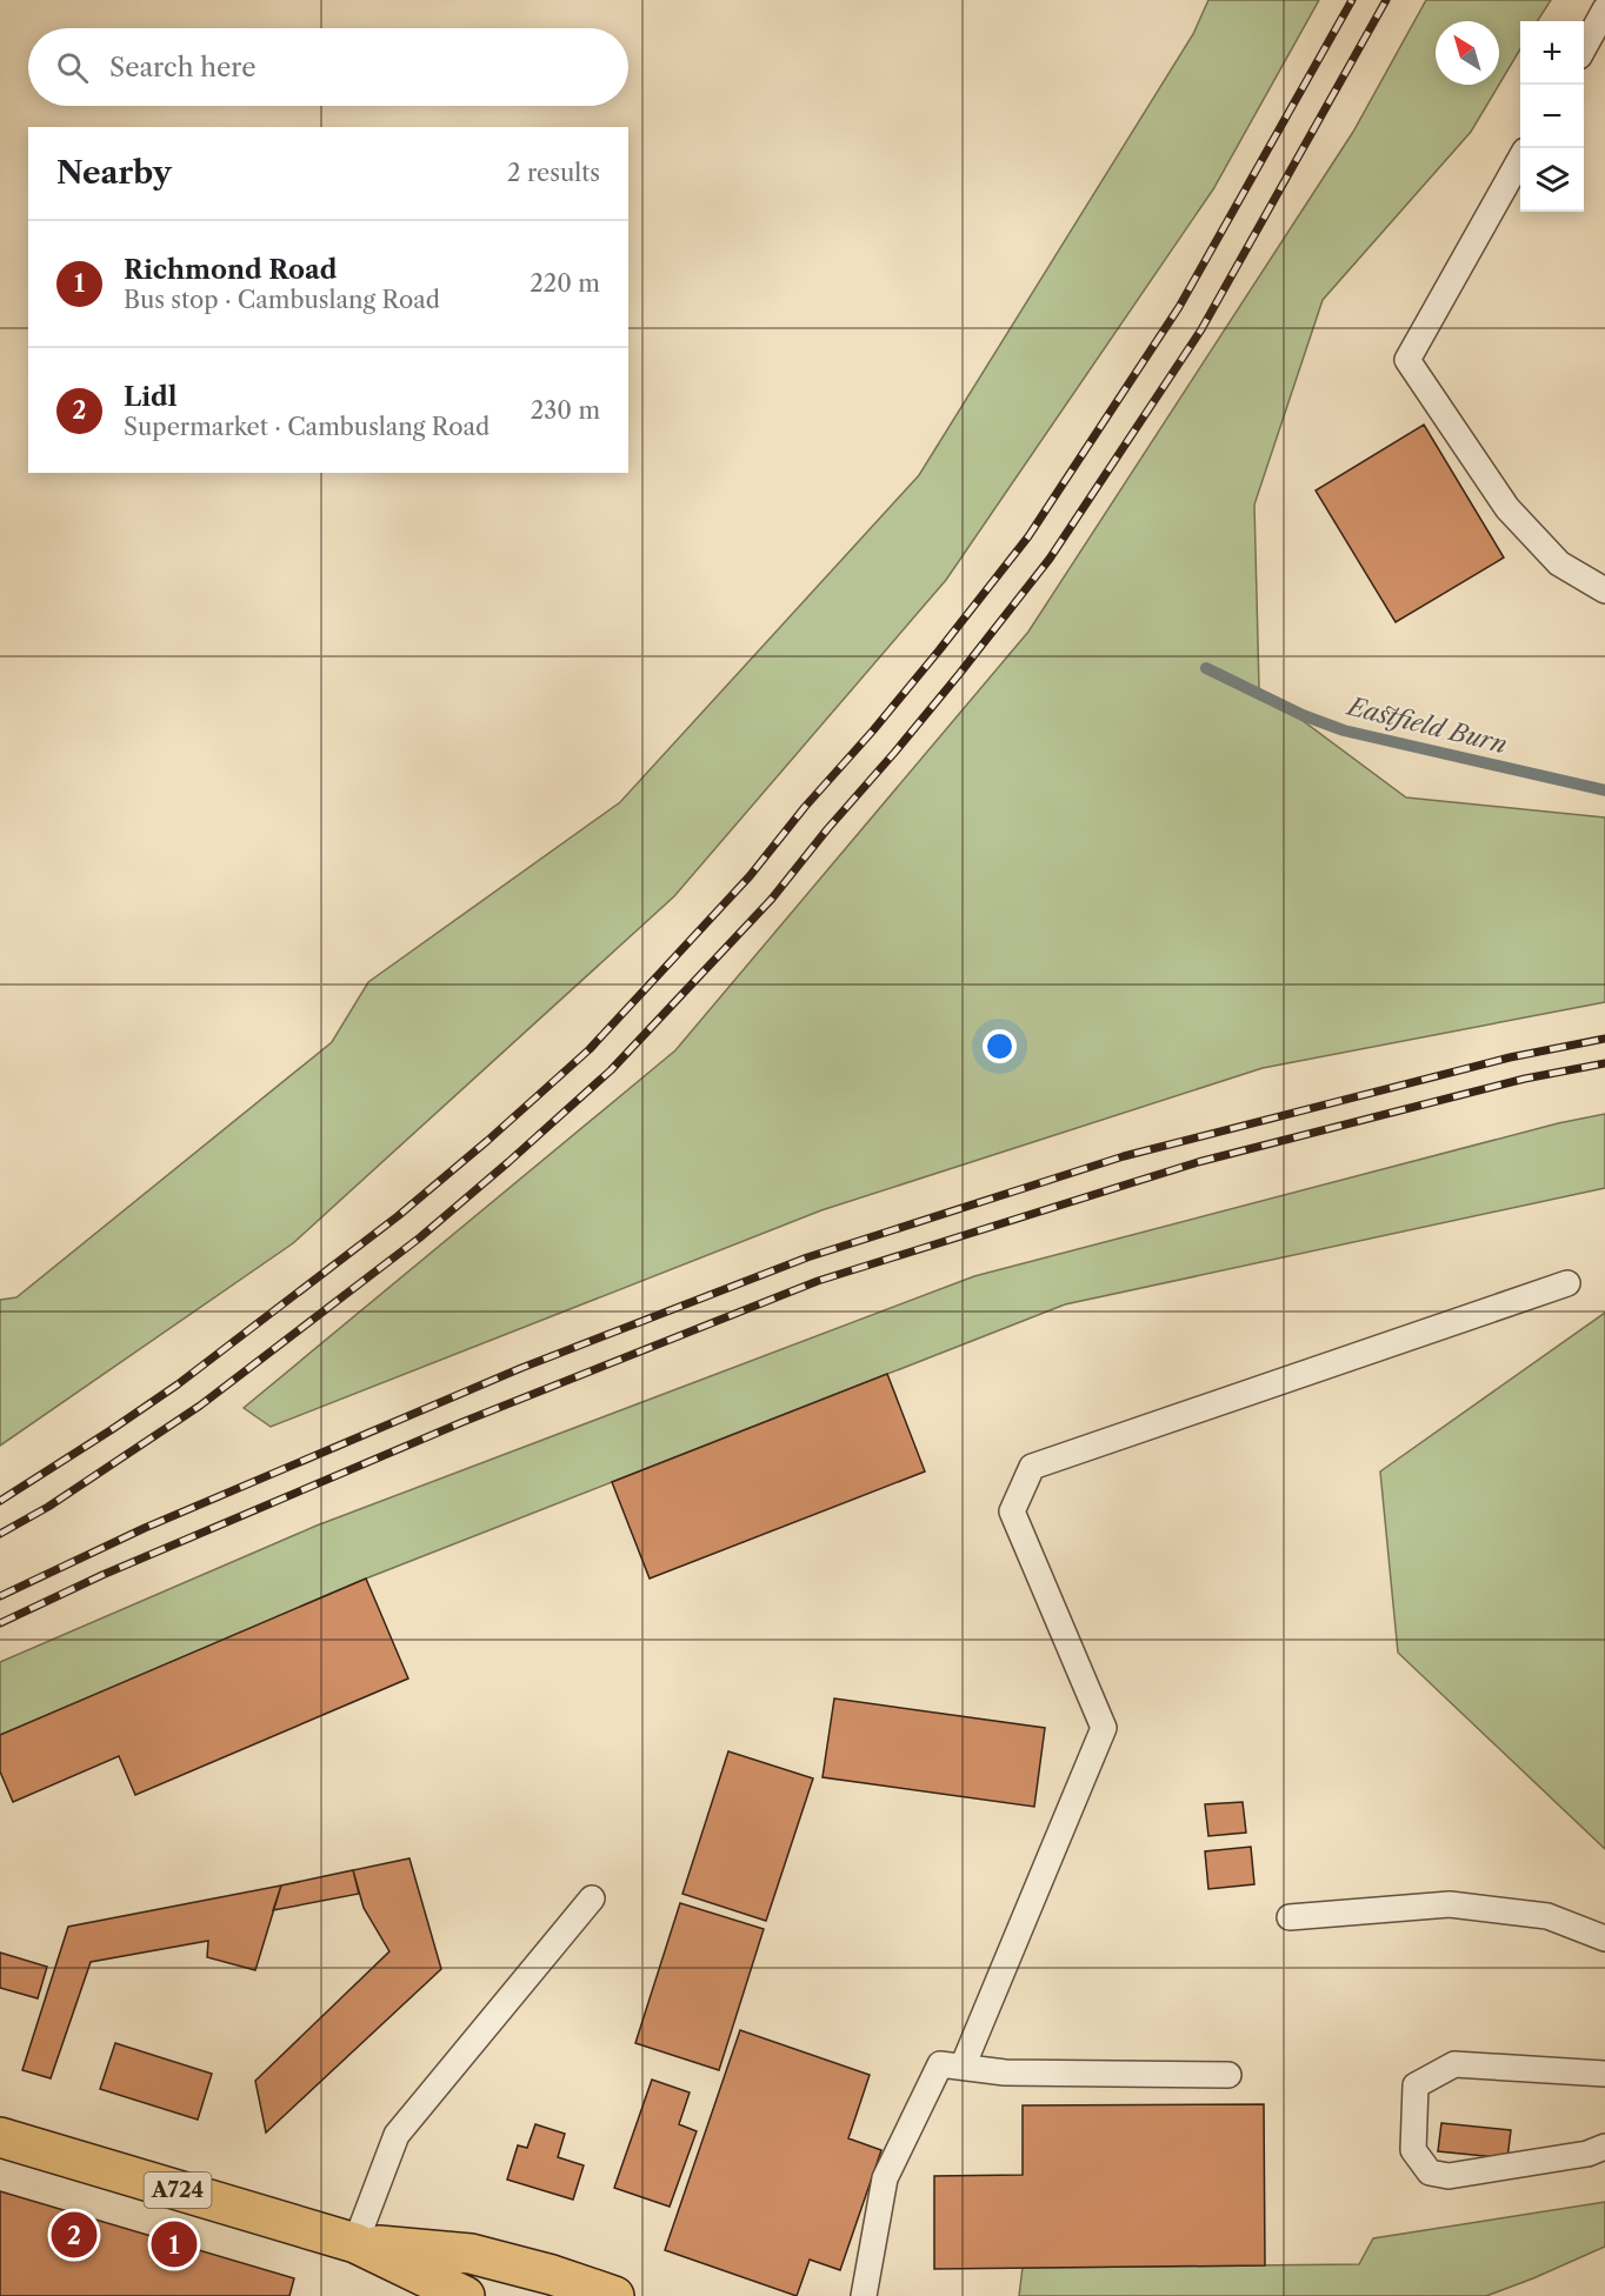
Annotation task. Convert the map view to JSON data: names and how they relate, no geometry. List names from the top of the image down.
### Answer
{
  "streets": {
    "main road": ["A724"]
  },
  "water": ["Eastfield Burn"],
  "north": "top left",
  "page": {
    "map_buttons": ["+", "−"],
    "search": "Search here",
    "heading": ["Nearby", "2 results"],
    "list": [
      {
        "mark": "1",
        "name": "Richmond Road",
        "note": "Bus stop · Cambuslang Road",
        "value": "220 m"
      },
      {
        "mark": "2",
        "name": "Lidl",
        "note": "Supermarket · Cambuslang Road",
        "value": "230 m"
      }
    ],
    "pins": ["2", "1"]
  }
}
